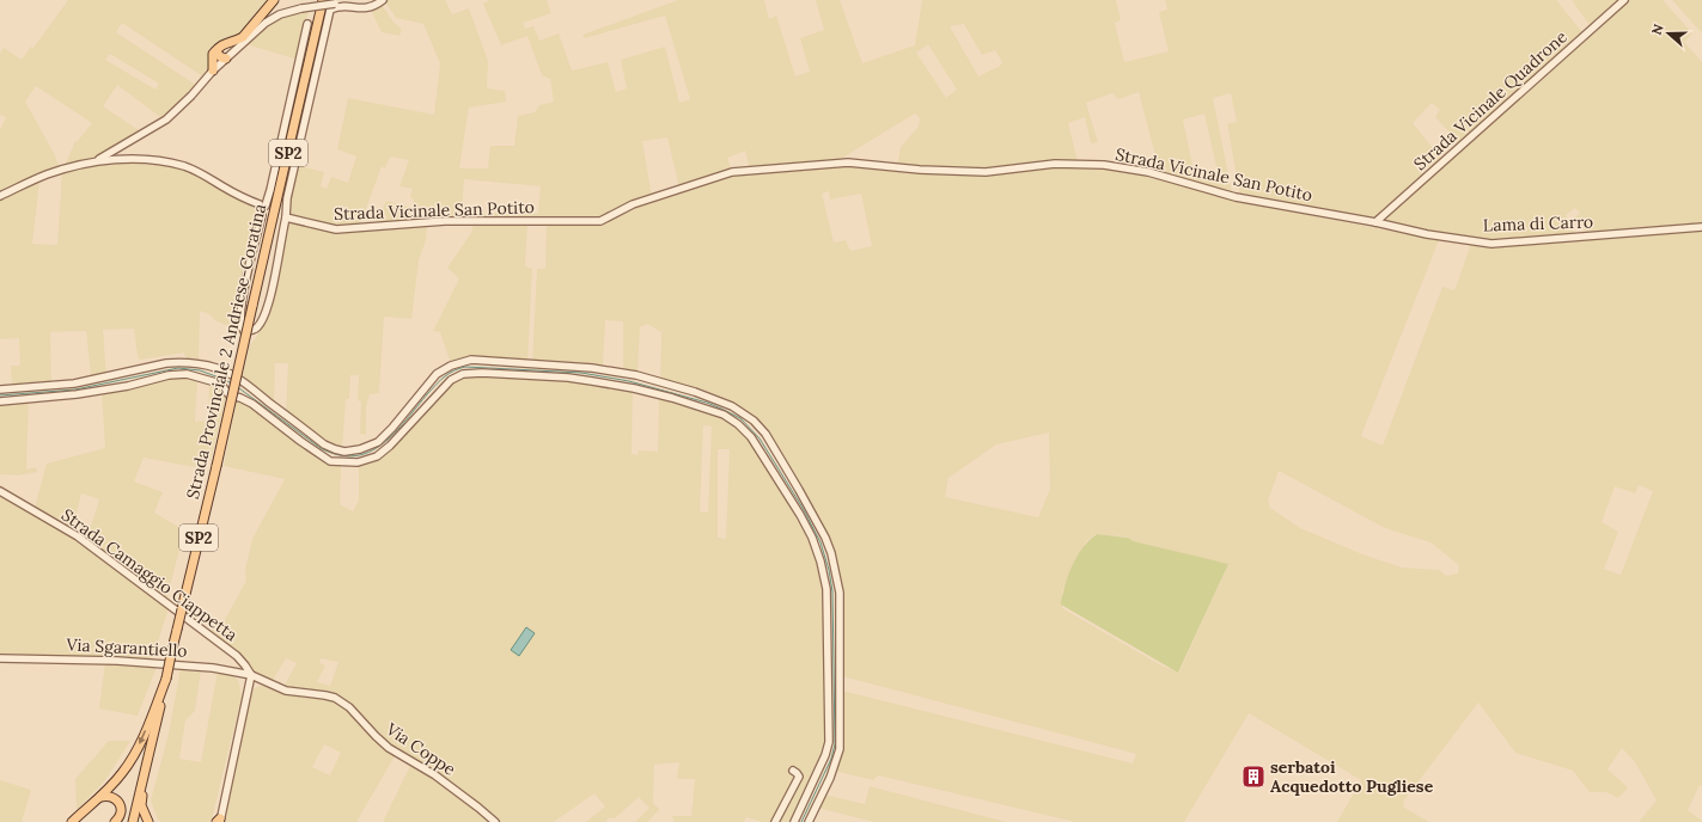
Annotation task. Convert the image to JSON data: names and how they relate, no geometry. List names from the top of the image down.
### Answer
{
  "streets": {
    "main road": ["SP2", "Strada Provinciale 2 Andriese-Coratina"],
    "street": [
      "Strada Vicinale Quadrone",
      "Strada Vicinale San Potito",
      "Lama di Carro",
      "Strada Camaggio Ciappetta",
      "Via Sgarantiello",
      "Via Coppe"
    ]
  },
  "crossings": [
    ["Strada Vicinale Quadrone", "Strada Vicinale San Potito"],
    ["Strada Vicinale Quadrone", "Lama di Carro"],
    ["Strada Vicinale San Potito", "Lama di Carro"],
    ["Strada Camaggio Ciappetta", "Via Sgarantiello"],
    ["Strada Camaggio Ciappetta", "Via Coppe"],
    ["Via Sgarantiello", "Via Coppe"]
  ],
  "places": {
    "building": ["serbatoi Acquedotto Pugliese"]
  },
  "north": "left"
}
